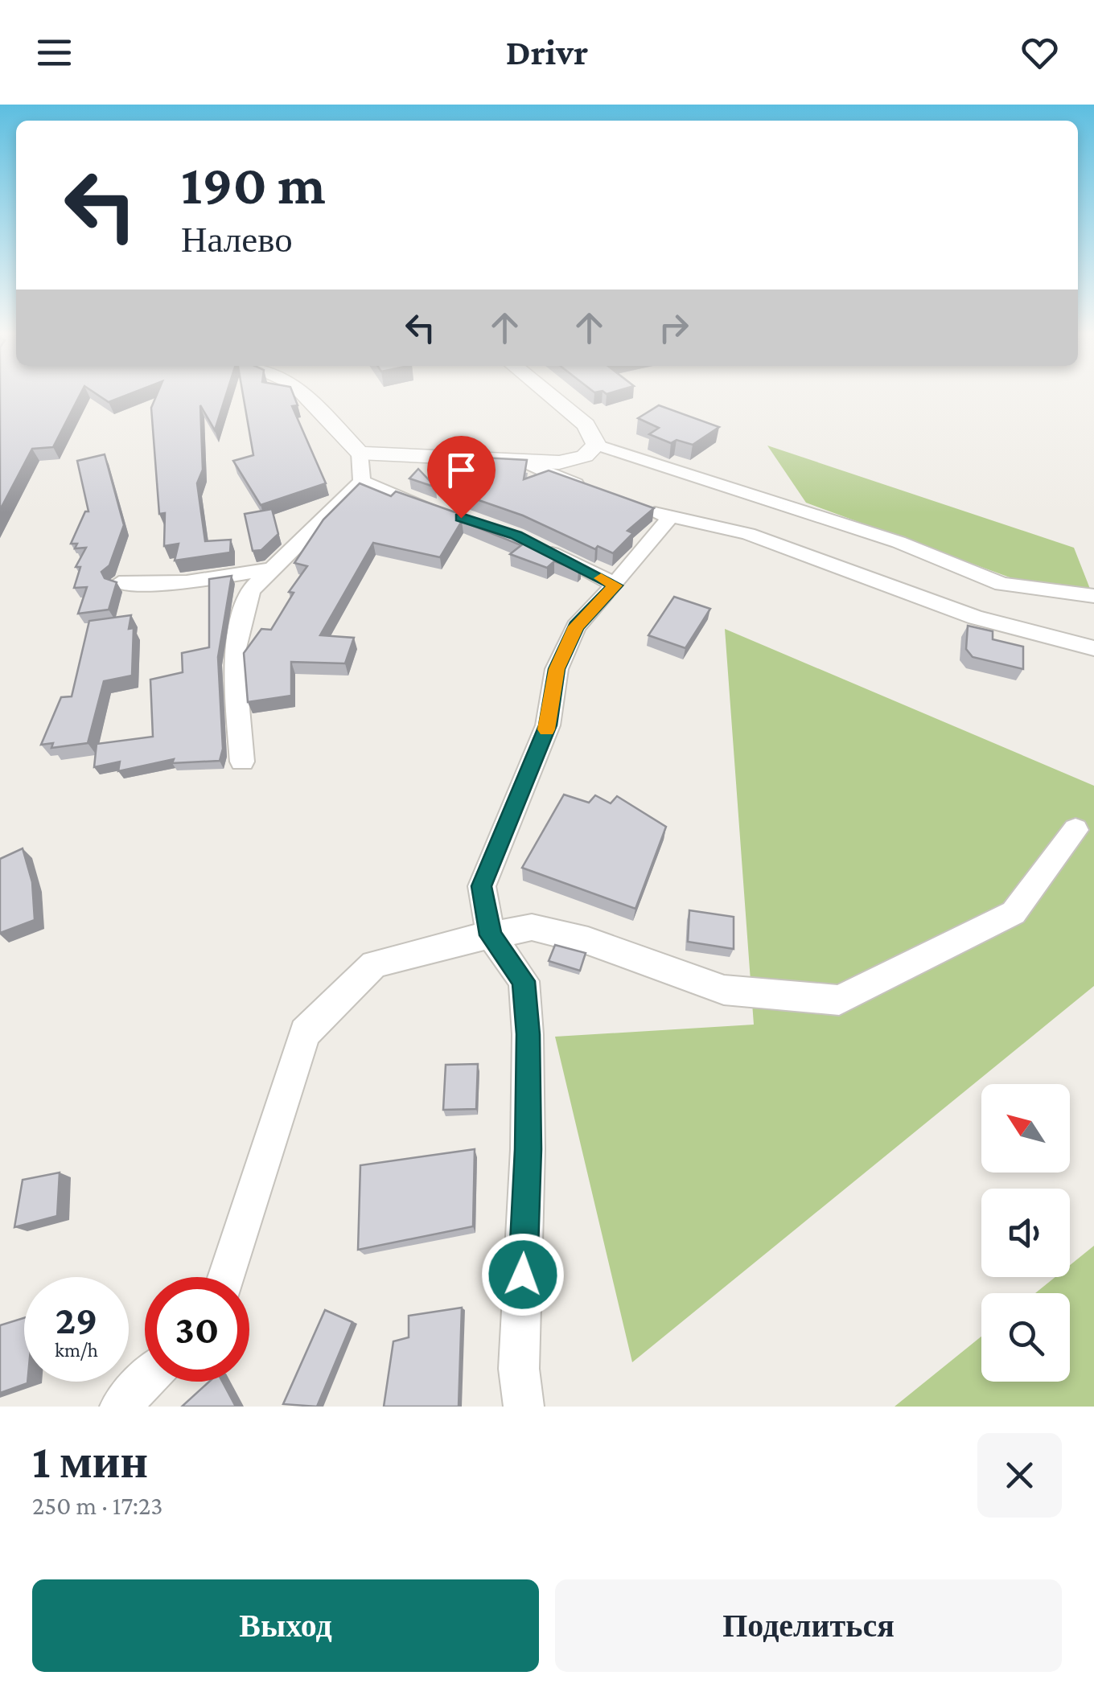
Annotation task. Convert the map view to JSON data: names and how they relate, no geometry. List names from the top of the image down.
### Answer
{
  "north": "top left",
  "page": {
    "header": "Drivr",
    "turn": ["190 m", "Налево"],
    "speed": "29 km/h",
    "limit": "30",
    "heading": ["1 мин", "250 m · 17:23"],
    "buttons": ["Выход", "Поделиться"]
  }
}
